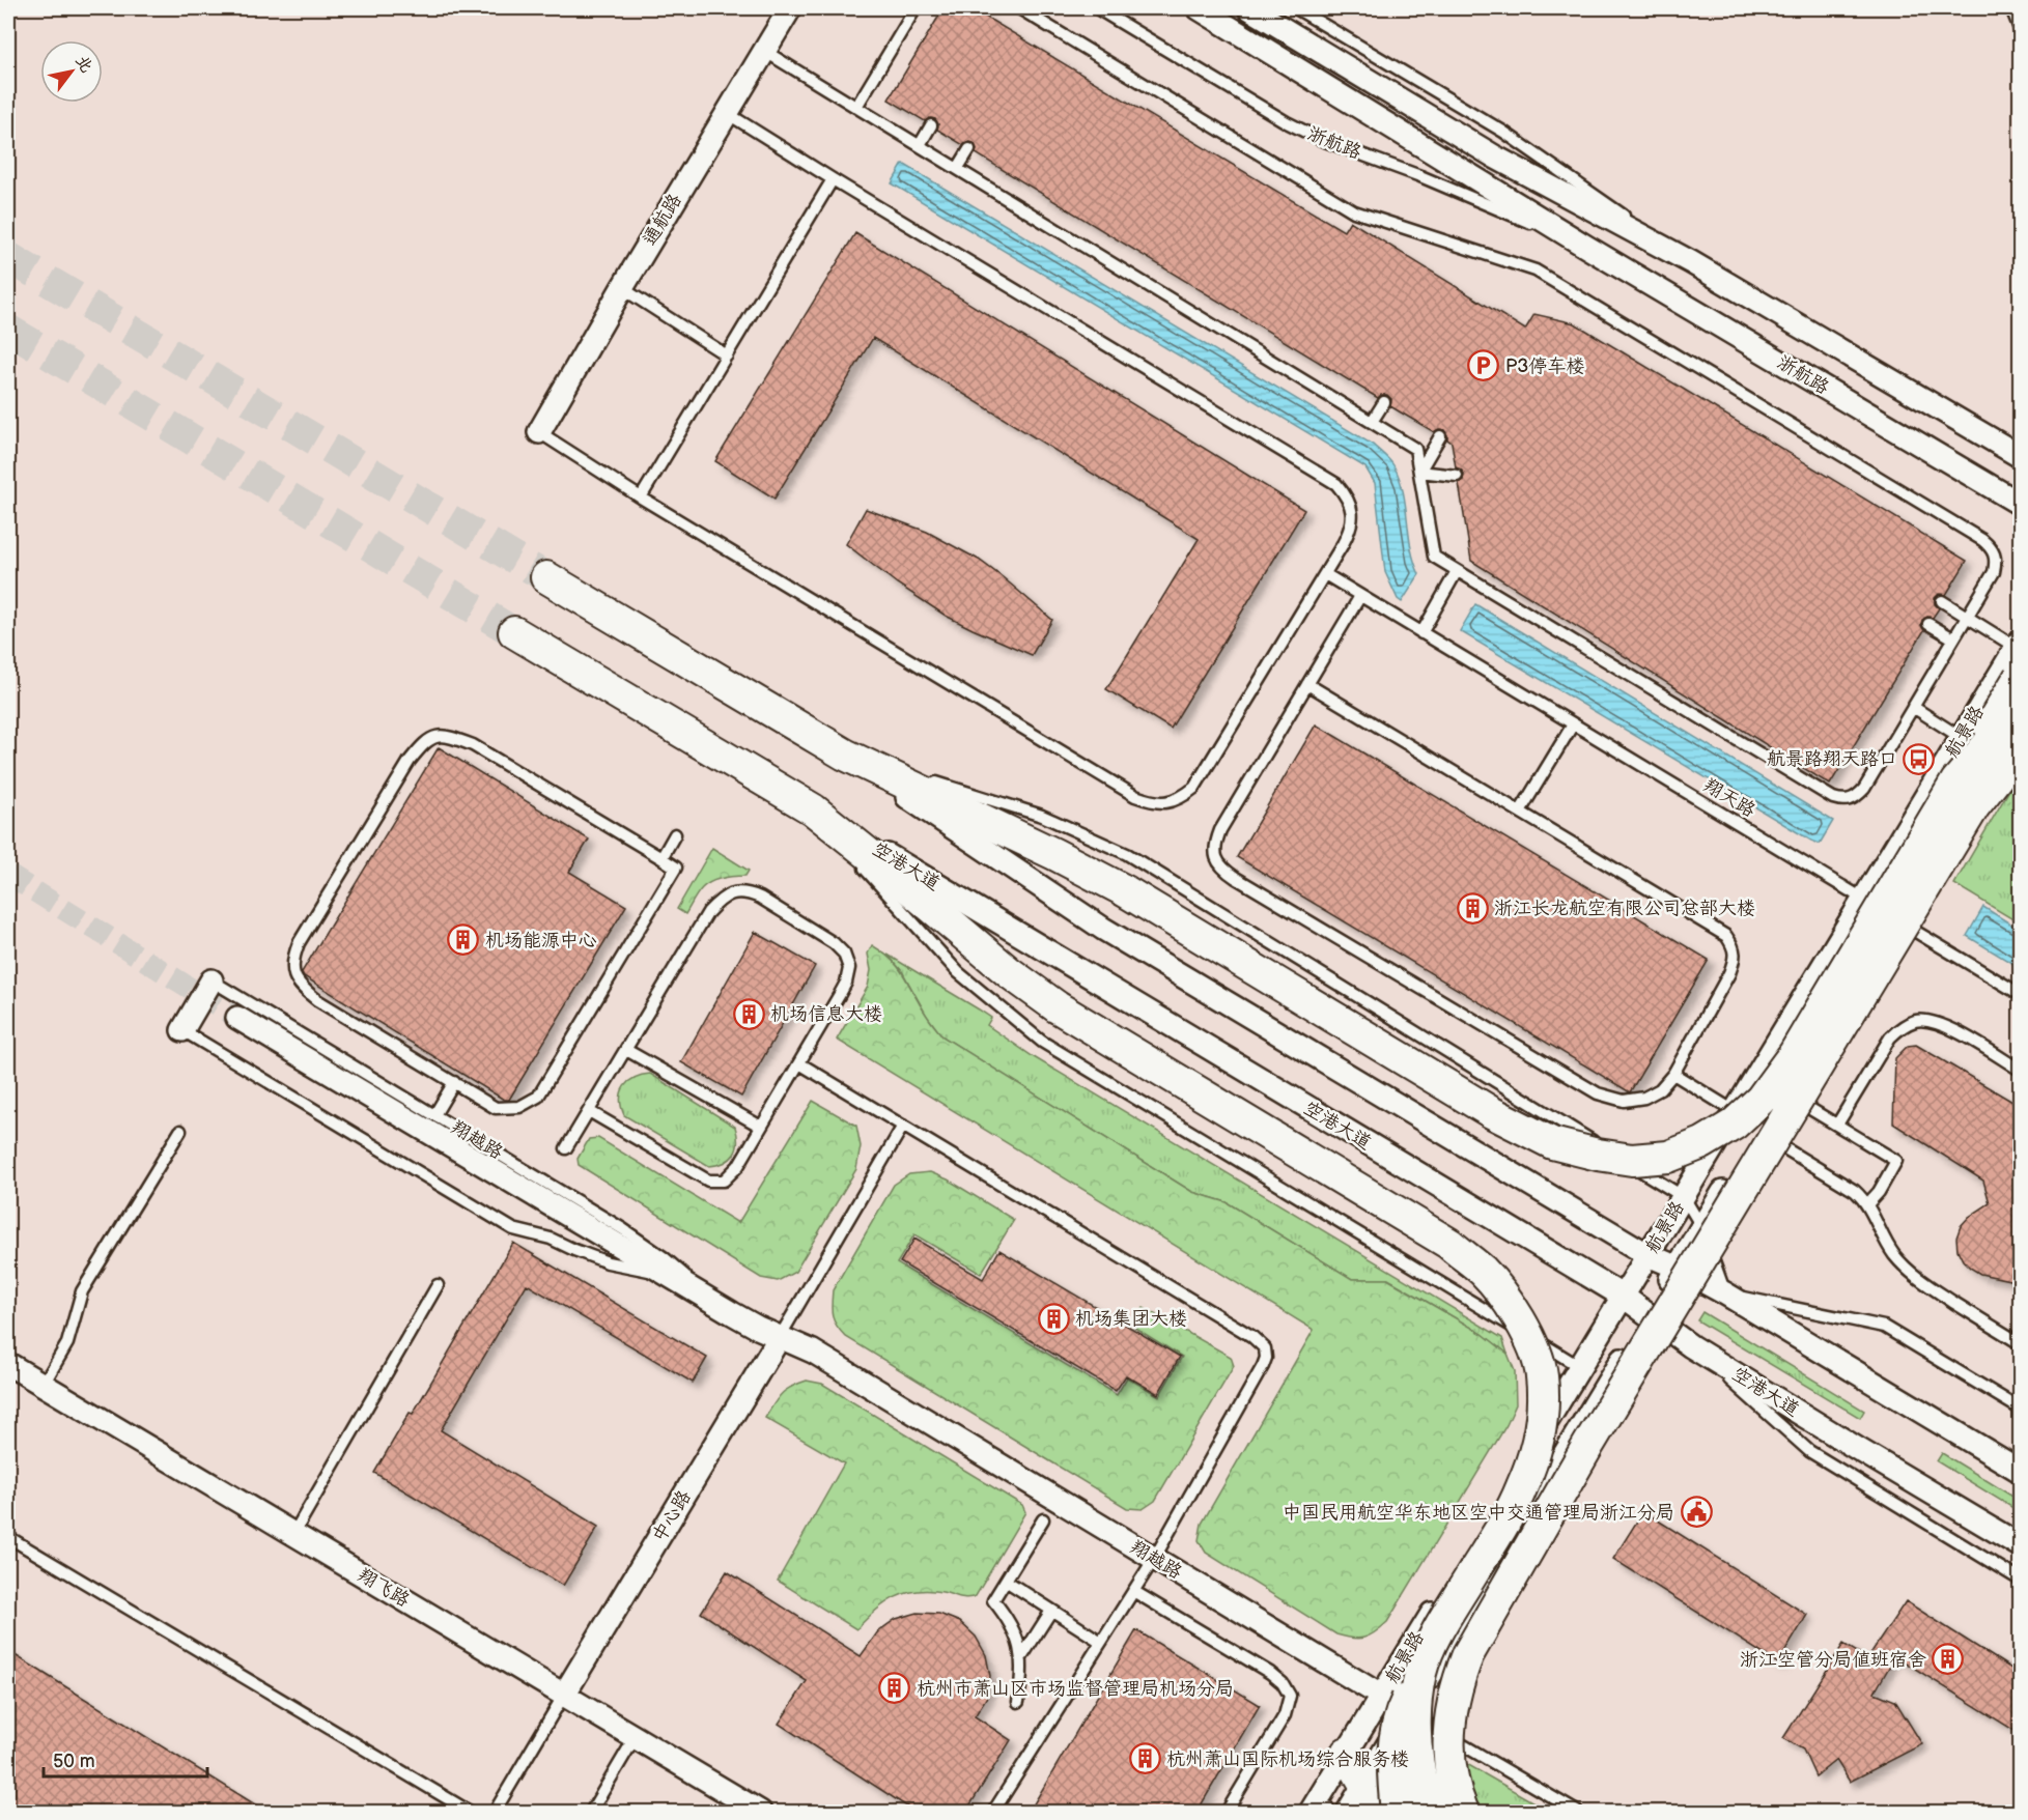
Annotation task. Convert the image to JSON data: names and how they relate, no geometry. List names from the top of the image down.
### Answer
{
  "streets": {
    "main road": ["空港大道"],
    "street": [
      "浙航路",
      "通航路",
      "航景路",
      "翔越路",
      "中心路",
      "翔飞路"
    ],
    "lane": ["翔天路"]
  },
  "crossings": [
    ["航景路", "翔天路"],
    ["航景路", "空港大道"],
    ["航景路", "翔越路"],
    ["翔越路", "中心路"],
    ["中心路", "翔飞路"]
  ],
  "places": {
    "parking": ["P3停车楼"],
    "bus stop": ["航景路翔天路口"],
    "building": [
      "浙江长龙航空有限公司总部大楼",
      "机场能源中心",
      "机场信息大楼",
      "机场集团大楼",
      "浙江空管分局值班宿舍",
      "杭州市萧山区市场监督管理局机场分局",
      "杭州萧山国际机场综合服务楼"
    ],
    "public building": ["中国民用航空华东地区空中交通管理局浙江分局"]
  },
  "scale_bar": "50 m",
  "north": "top right"
}
